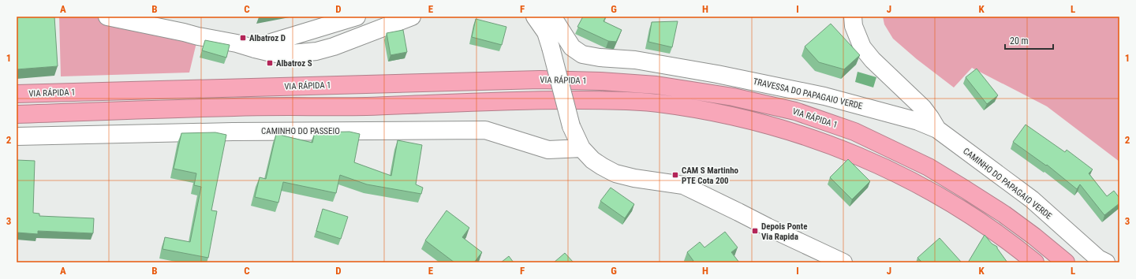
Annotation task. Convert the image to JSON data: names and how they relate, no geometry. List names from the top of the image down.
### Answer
{
  "streets": {
    "highway": ["VIA RÁPIDA 1"],
    "street": ["TRAVESSA DO PAPAGAIO VERDE", "CAMINHO DO PASSEIO", "CAMINHO DO PAPAGAIO VERDE"]
  },
  "crossings": [
    ["TRAVESSA DO PAPAGAIO VERDE", "CAMINHO DO PAPAGAIO VERDE"]
  ],
  "places": {
    "transit": [
      "Albatroz D",
      "Albatroz S",
      "CAM S Martinho PTE Cota 200",
      "Depois Ponte Via Rapida"
    ]
  },
  "scale_bar": "20 m",
  "grid": {
    "columns": [
      "A",
      "B",
      "C",
      "D",
      "E",
      "F",
      "G",
      "H",
      "I",
      "J",
      "K",
      "L"
    ],
    "rows": ["1", "2", "3"]
  }
}
